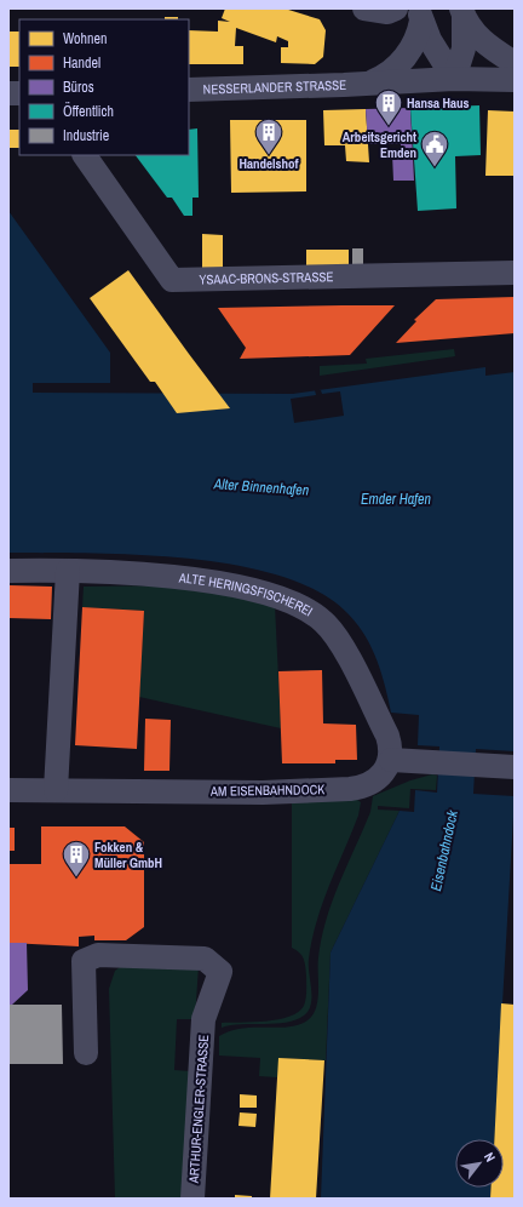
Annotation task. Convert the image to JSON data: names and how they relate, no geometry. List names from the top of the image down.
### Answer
{
  "streets": {
    "street": [
      "NESSERLANDER STRASSE",
      "YSAAC-BRONS-STRASSE",
      "ALTE HERINGSFISCHEREI",
      "AM EISENBAHNDOCK",
      "ARTHUR-ENGLER-STRASSE"
    ]
  },
  "crossings": [
    ["ALTE HERINGSFISCHEREI", "AM EISENBAHNDOCK"]
  ],
  "water": ["Alter Binnenhafen", "Emder Hafen", "Eisenbahndock"],
  "places": {
    "building": ["Hansa Haus", "Handelshof", "Fokken & Müller GmbH"],
    "public building": ["Arbeitsgericht Emden"]
  },
  "legend": [
    "Wohnen",
    "Handel",
    "Büros",
    "Öffentlich",
    "Industrie"
  ],
  "north": "top right"
}
